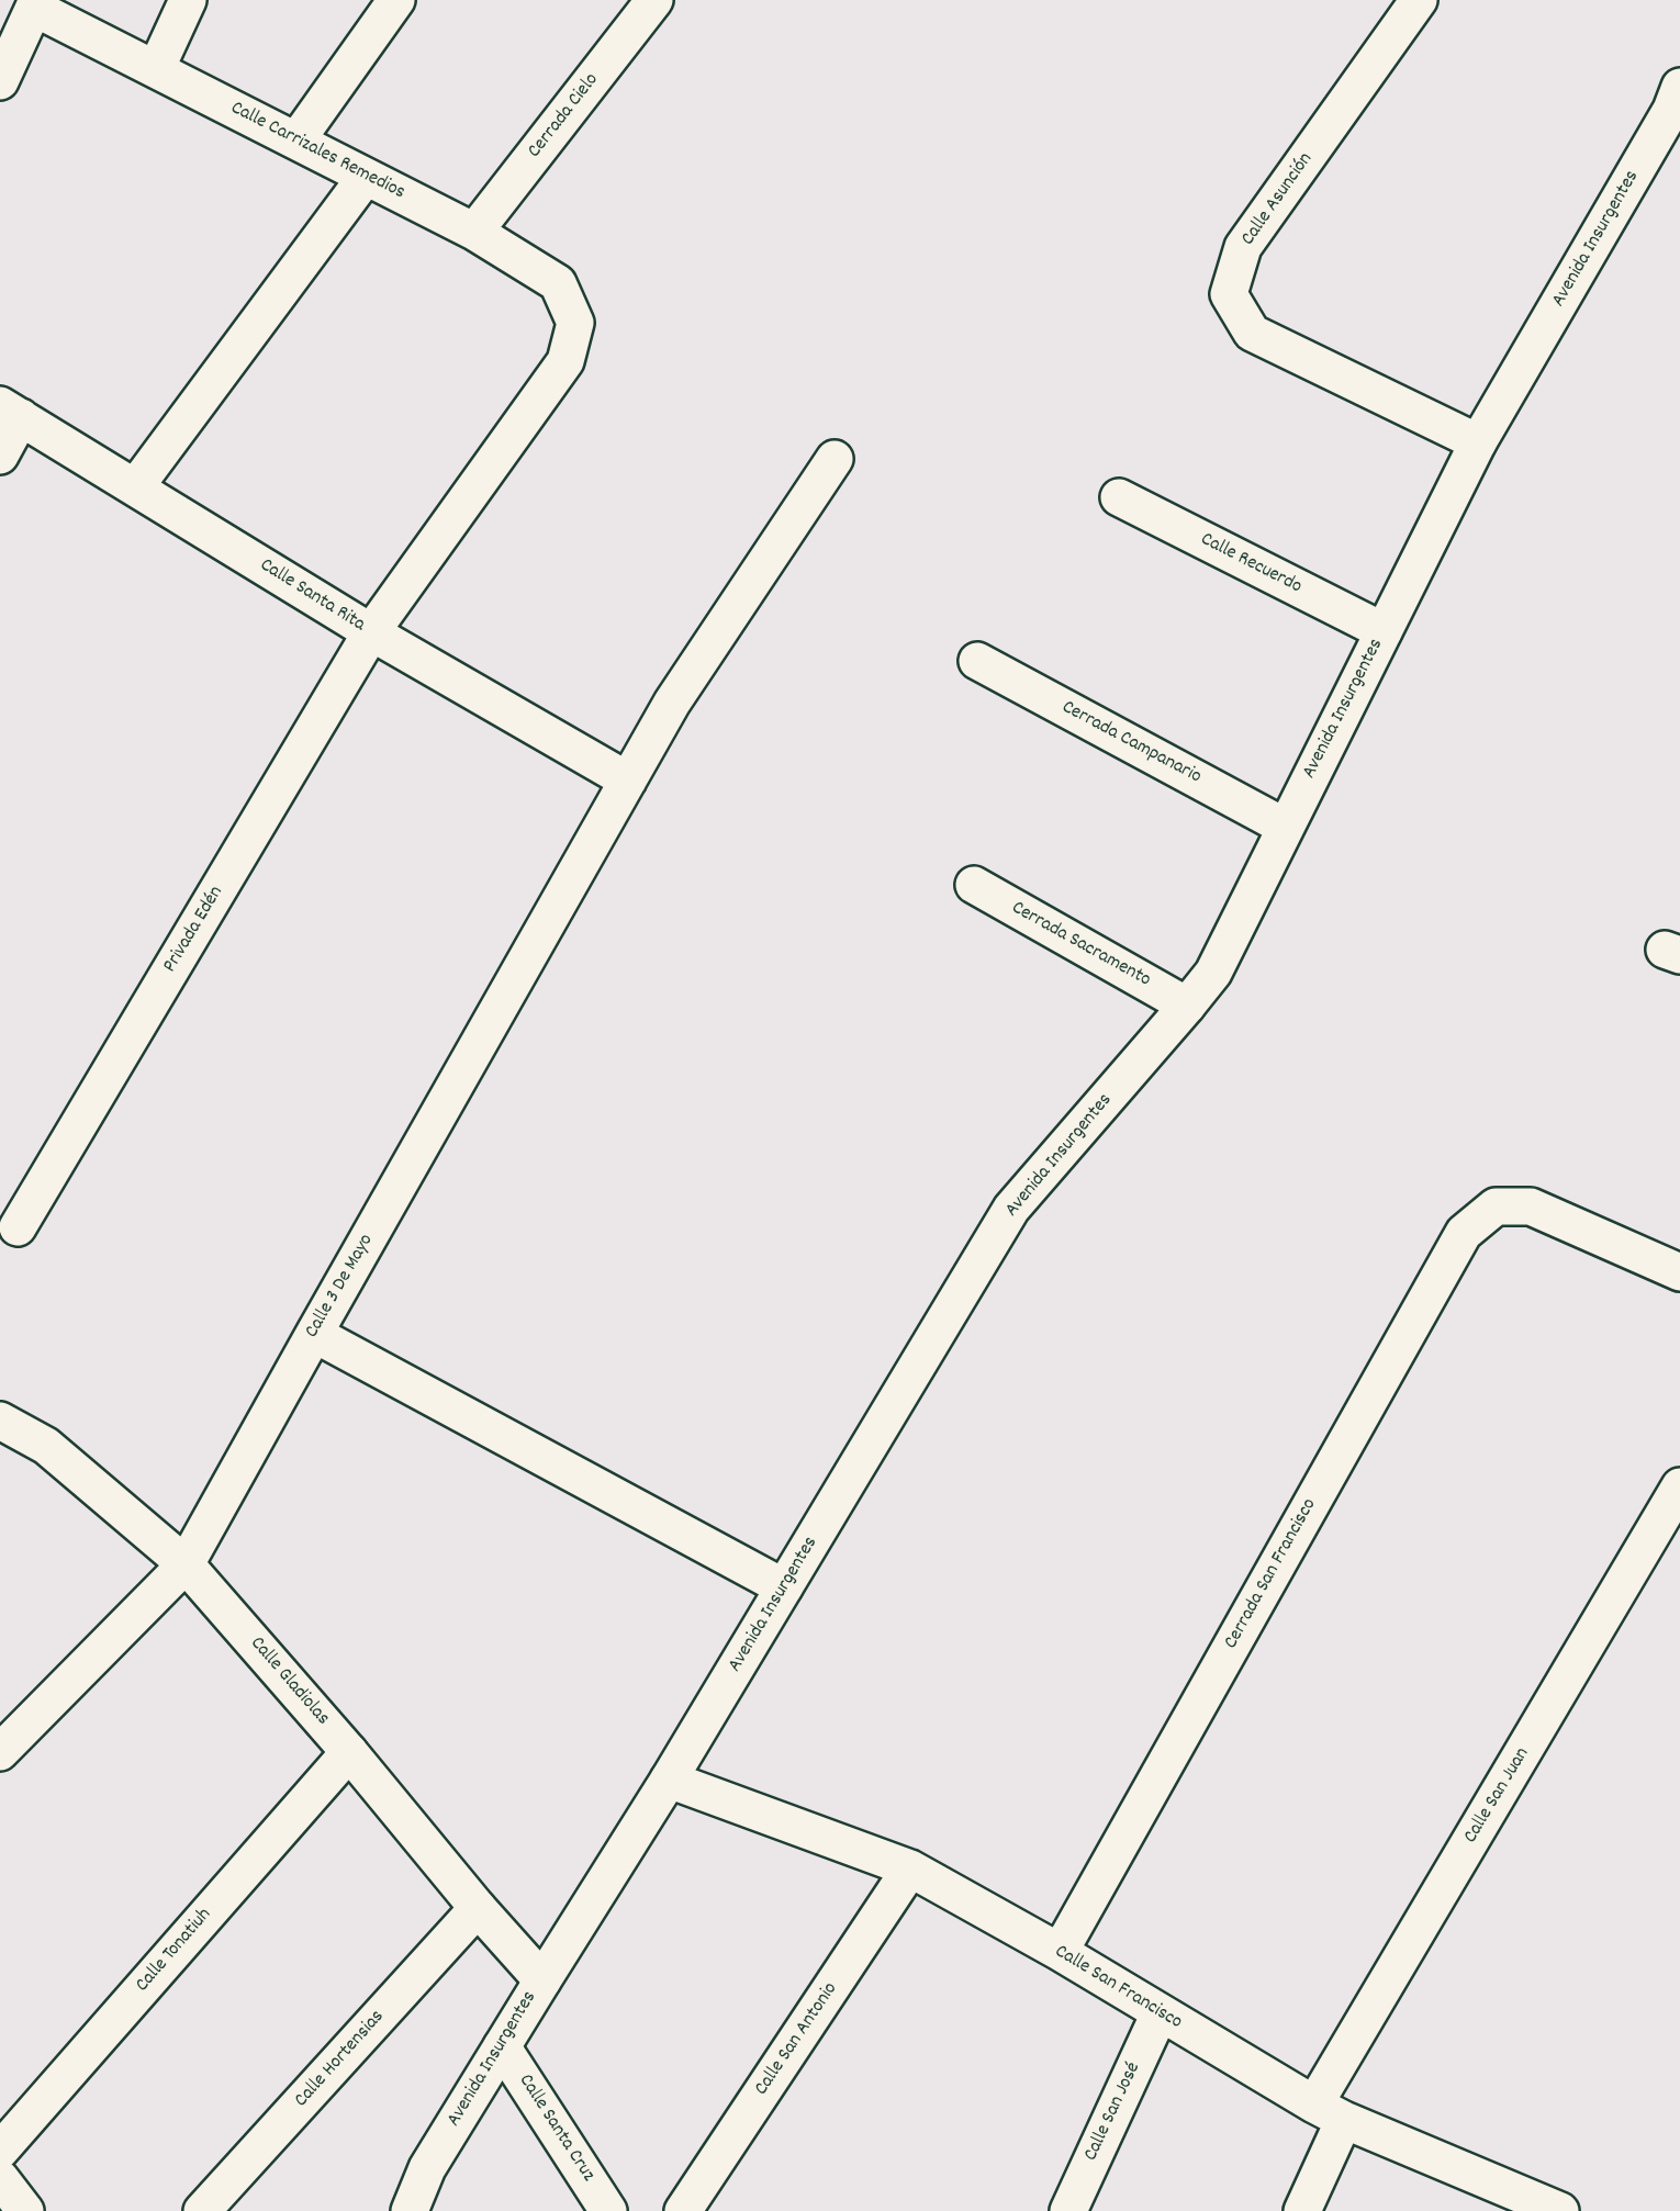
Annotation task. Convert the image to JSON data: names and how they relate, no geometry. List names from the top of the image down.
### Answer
{
  "streets": {
    "street": [
      "Cerrada Cielo",
      "Calle Carrizales Remedios",
      "Calle Asunción",
      "Avenida Insurgentes",
      "Calle Recuerdo",
      "Calle Santa Rita",
      "Cerrada Campanario",
      "Privada Edén",
      "Cerrada Sacramento",
      "Calle 3 De Mayo",
      "Cerrada San Francisco",
      "Calle Gladiolas",
      "Calle San Juan",
      "Calle Tonatiuh",
      "Calle San Francisco",
      "Calle San Antonio",
      "Calle Hortensias",
      "Calle San José",
      "Calle Santa Cruz"
    ]
  },
  "crossings": [
    ["Cerrada Cielo", "Calle Carrizales Remedios"],
    ["Calle Carrizales Remedios", "Privada Edén"],
    ["Calle Asunción", "Avenida Insurgentes"],
    ["Avenida Insurgentes", "Calle Recuerdo"],
    ["Avenida Insurgentes", "Cerrada Campanario"],
    ["Avenida Insurgentes", "Cerrada Sacramento"],
    ["Avenida Insurgentes", "Calle Gladiolas"],
    ["Avenida Insurgentes", "Calle San Francisco"],
    ["Avenida Insurgentes", "Calle Santa Cruz"],
    ["Calle Santa Rita", "Privada Edén"],
    ["Calle Santa Rita", "Calle 3 De Mayo"],
    ["Calle 3 De Mayo", "Calle Gladiolas"],
    ["Cerrada San Francisco", "Calle San Francisco"],
    ["Calle Gladiolas", "Calle Tonatiuh"],
    ["Calle Gladiolas", "Calle Hortensias"],
    ["Calle San Juan", "Calle San Francisco"],
    ["Calle San Francisco", "Calle San Antonio"],
    ["Calle San Francisco", "Calle San José"]
  ]
}
